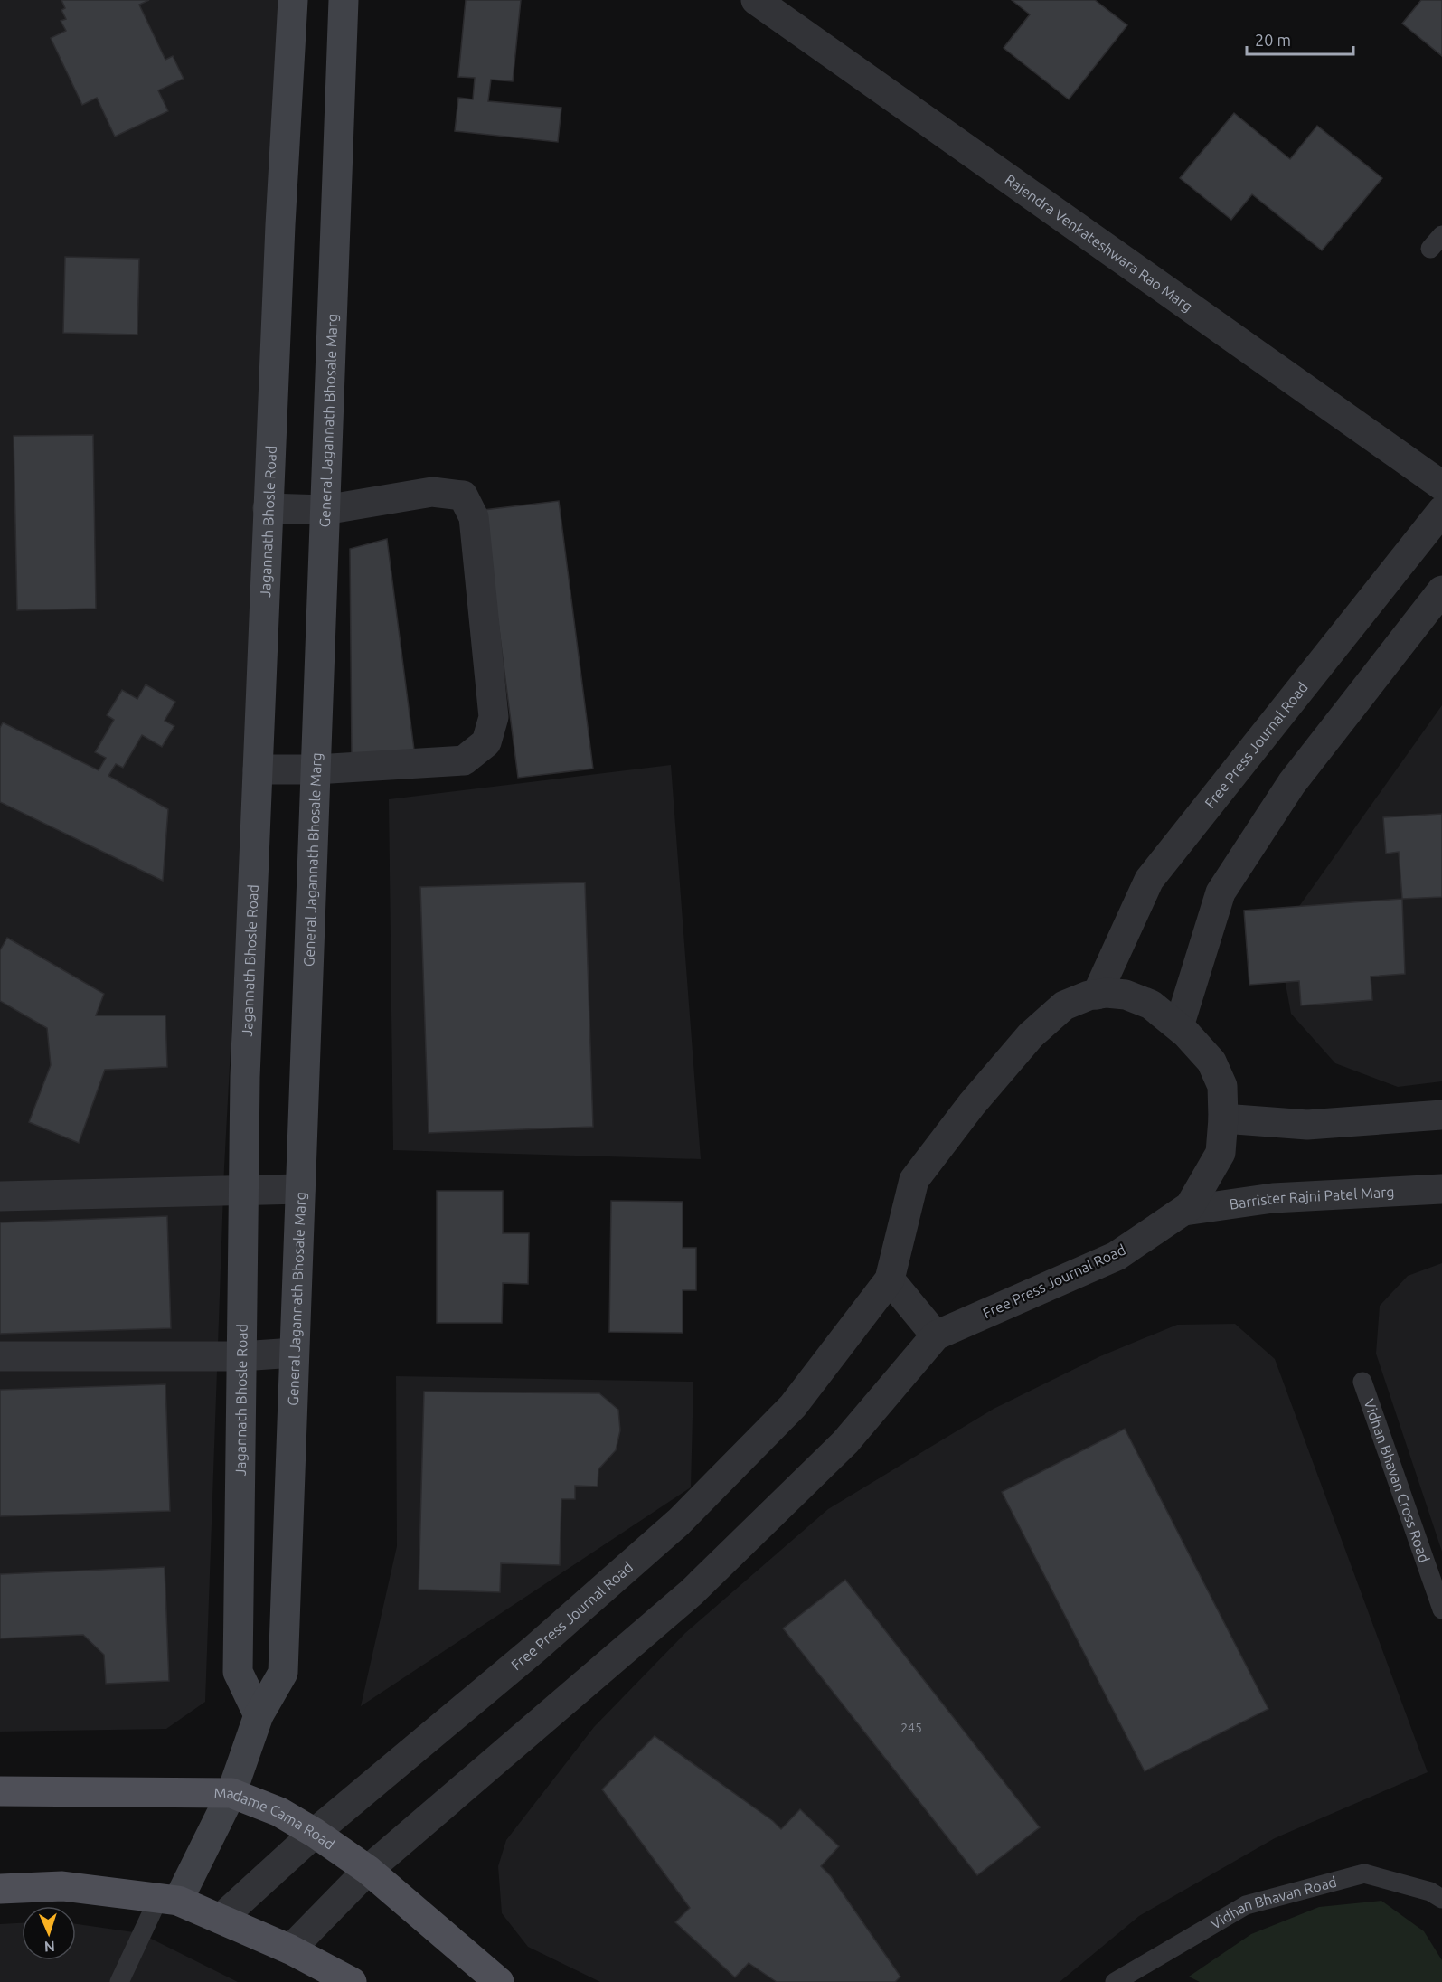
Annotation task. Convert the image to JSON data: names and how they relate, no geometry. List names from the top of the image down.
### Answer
{
  "streets": {
    "main road": ["General Jagannath Bhosale Marg", "Jagannath Bhosle Road", "Madame Cama Road"],
    "street": ["Rajendra Venkateshwara Rao Marg", "Free Press Journal Road", "Barrister Rajni Patel Marg"],
    "lane": ["Vidhan Bhavan Cross Road", "Vidhan Bhavan Road"]
  },
  "crossings": [
    ["General Jagannath Bhosale Marg", "Jagannath Bhosle Road"],
    ["Free Press Journal Road", "Barrister Rajni Patel Marg"],
    ["Free Press Journal Road", "Madame Cama Road"]
  ],
  "house_numbers": ["245"],
  "scale_bar": "20 m",
  "north": "bottom"
}
